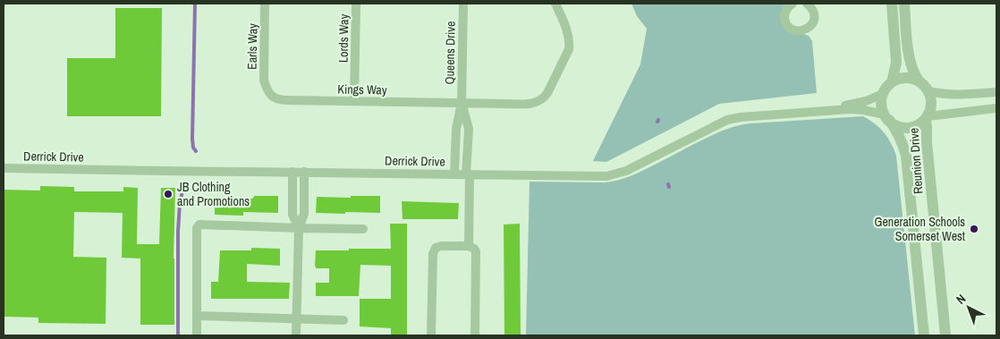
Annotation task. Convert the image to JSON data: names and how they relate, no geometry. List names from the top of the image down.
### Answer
{
  "streets": {
    "street": [
      "Lords Way",
      "Earls Way",
      "Queens Drive",
      "Kings Way",
      "Derrick Drive",
      "Reunion Drive"
    ]
  },
  "crossings": [
    ["Lords Way", "Kings Way"],
    ["Earls Way", "Kings Way"],
    ["Queens Drive", "Kings Way"],
    ["Queens Drive", "Derrick Drive"],
    ["Derrick Drive", "Reunion Drive"]
  ],
  "places": ["JB Clothing and Promotions", "Generation Schools Somerset West"],
  "north": "top left"
}
